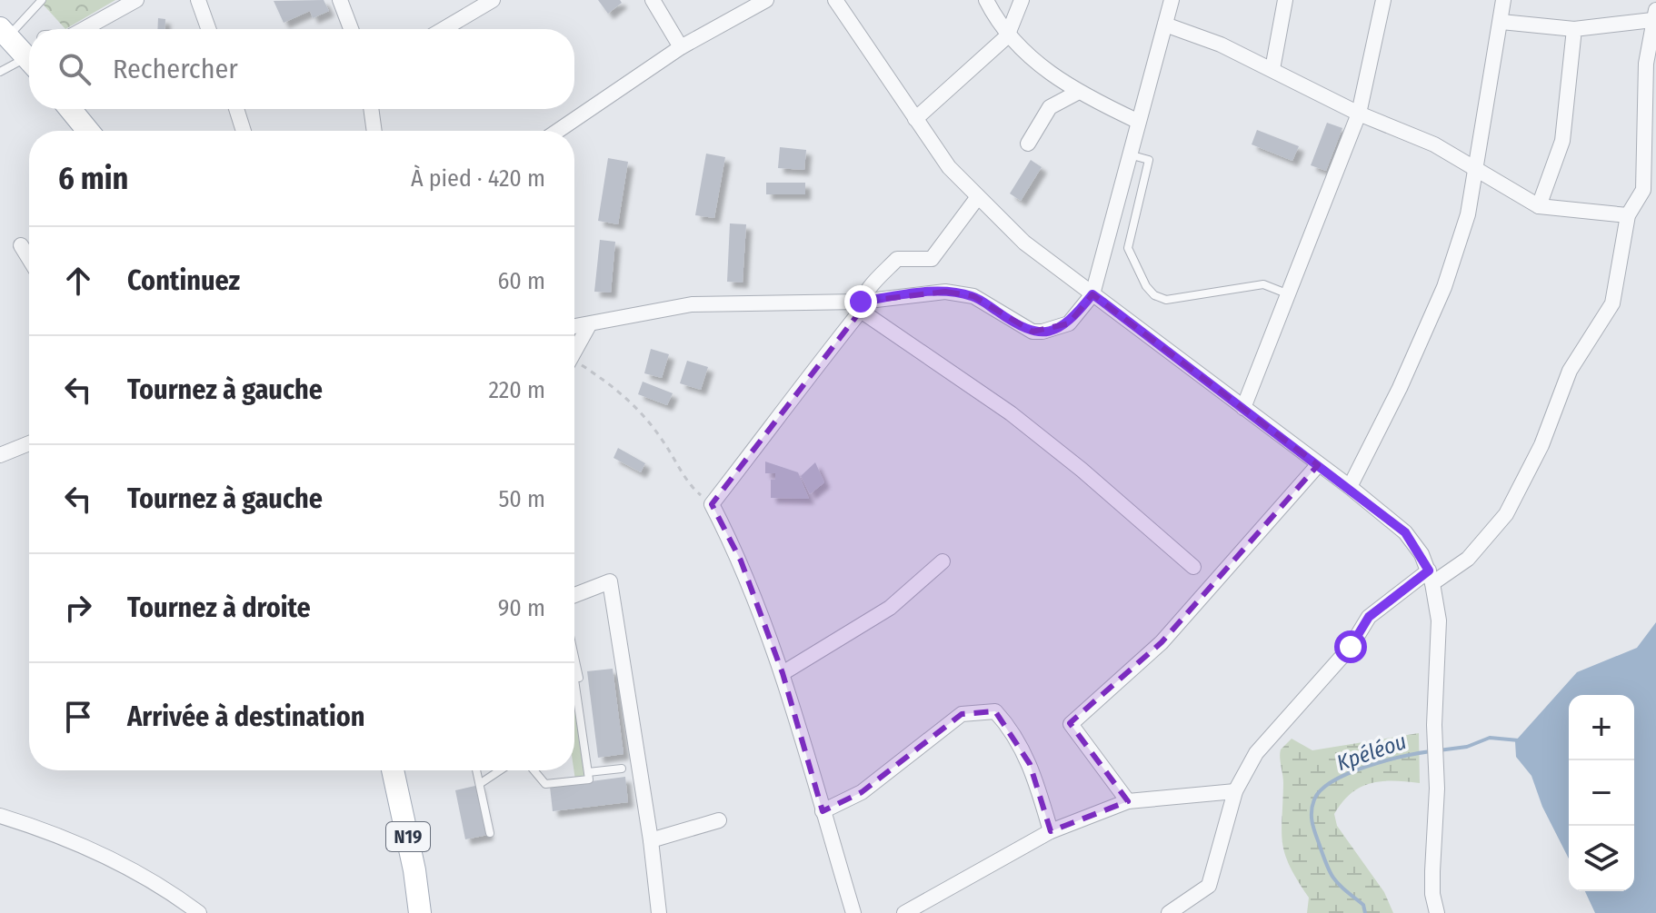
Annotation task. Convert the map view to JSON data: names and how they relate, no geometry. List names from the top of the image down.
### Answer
{
  "streets": {
    "main road": ["N19"]
  },
  "water": ["Kpéléou"],
  "page": {
    "search": "Rechercher",
    "heading": ["6 min", "À pied · 420 m"],
    "list": [
      ["Continuez", "60 m"],
      ["Tournez à gauche", "220 m"],
      ["Tournez à gauche", "50 m"],
      ["Tournez à droite", "90 m"],
      "Arrivée à destination"
    ],
    "map_buttons": ["+", "−"]
  }
}
